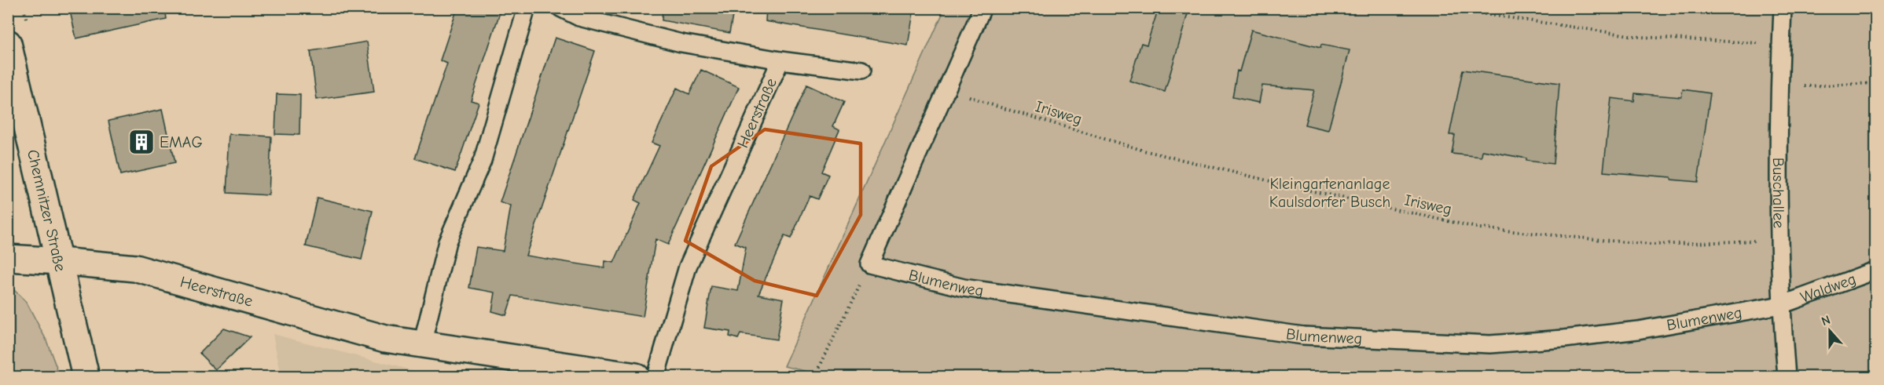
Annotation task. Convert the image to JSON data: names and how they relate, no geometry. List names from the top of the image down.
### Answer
{
  "streets": {
    "street": ["Heerstraße", "Chemnitzer Straße"],
    "lane": ["Buschallee", "Blumenweg", "Waldweg"],
    "path": ["Irisweg"]
  },
  "crossings": [
    ["Heerstraße", "Chemnitzer Straße"],
    ["Irisweg", "Buschallee"],
    ["Buschallee", "Blumenweg"],
    ["Buschallee", "Waldweg"],
    ["Blumenweg", "Waldweg"]
  ],
  "parks": ["Kleingartenanlage Kaulsdorfer Busch"],
  "places": {
    "building": ["EMAG"]
  },
  "north": "top"
}
